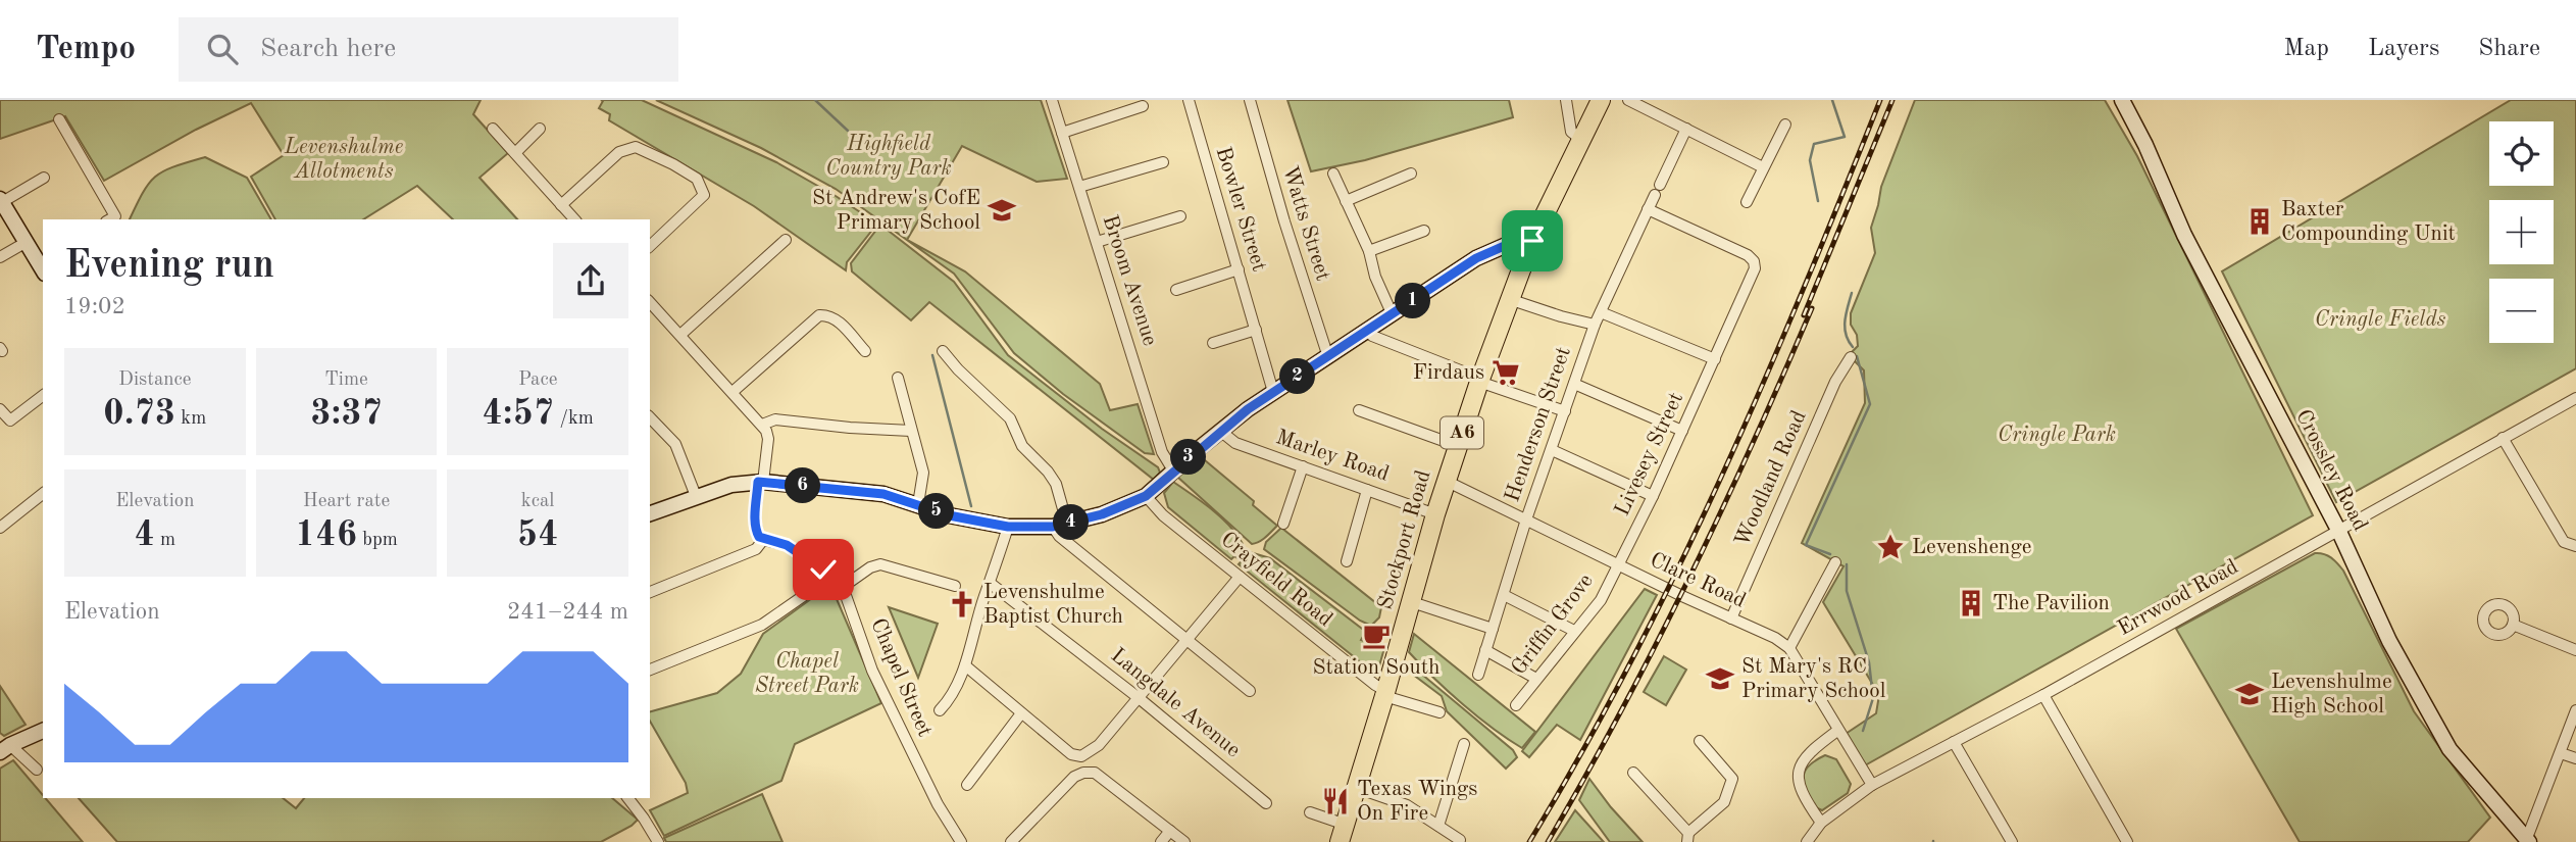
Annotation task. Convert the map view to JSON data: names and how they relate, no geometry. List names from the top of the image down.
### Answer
{
  "streets": {
    "highway": ["A6", "Stockport Road"],
    "main road": ["Crossley Road"],
    "street": [
      "Bowler Street",
      "Watts Street",
      "Broom Avenue",
      "Henderson Street",
      "Livesey Street",
      "Marley Road",
      "Woodland Road",
      "Crayfield Road",
      "Clare Road",
      "Errwood Road",
      "Griffin Grove",
      "Chapel Street",
      "Langdale Avenue"
    ]
  },
  "crossings": [
    ["Henderson Street", "Livesey Street"],
    ["Henderson Street", "Clare Road"],
    ["Livesey Street", "Clare Road"],
    ["Livesey Street", "Griffin Grove"],
    ["Marley Road", "Stockport Road"],
    ["Crossley Road", "Errwood Road"],
    ["Woodland Road", "Clare Road"],
    ["Stockport Road", "Crayfield Road"],
    ["Stockport Road", "Clare Road"],
    ["Clare Road", "Griffin Grove"]
  ],
  "parks": [
    "Highfield Country Park",
    "Levenshulme Allotments",
    "Cringle Fields",
    "Cringle Park",
    "Chapel Street Park"
  ],
  "places": {
    "school or university": ["St Andrew's CofE Primary School", "St Mary's RC Primary School", "Levenshulme High School"],
    "building": ["Baxter Compounding Unit", "The Pavilion"],
    "supermarket": ["Firdaus"],
    "place": ["Levenshenge"],
    "church": ["Levenshulme Baptist Church"],
    "cafe": ["Station South"],
    "restaurant": ["Texas Wings On Fire"]
  },
  "page": {
    "header": "Tempo",
    "search": "Search here",
    "nav": ["Map", "Layers", "Share"],
    "map_buttons": ["+", "−"],
    "heading": ["Evening run", "19:02"],
    "pins": [
      "1",
      "2",
      "3",
      "6",
      "5",
      "4"
    ],
    "stats": [
      ["Distance", "0.73 km"],
      ["Time", "3:37"],
      ["Pace", "4:57 /km"],
      ["Elevation", "4 m"],
      ["Heart rate", "146 bpm"],
      ["kcal", "54"]
    ],
    "chart": ["Elevation", "241–244 m"]
  }
}
